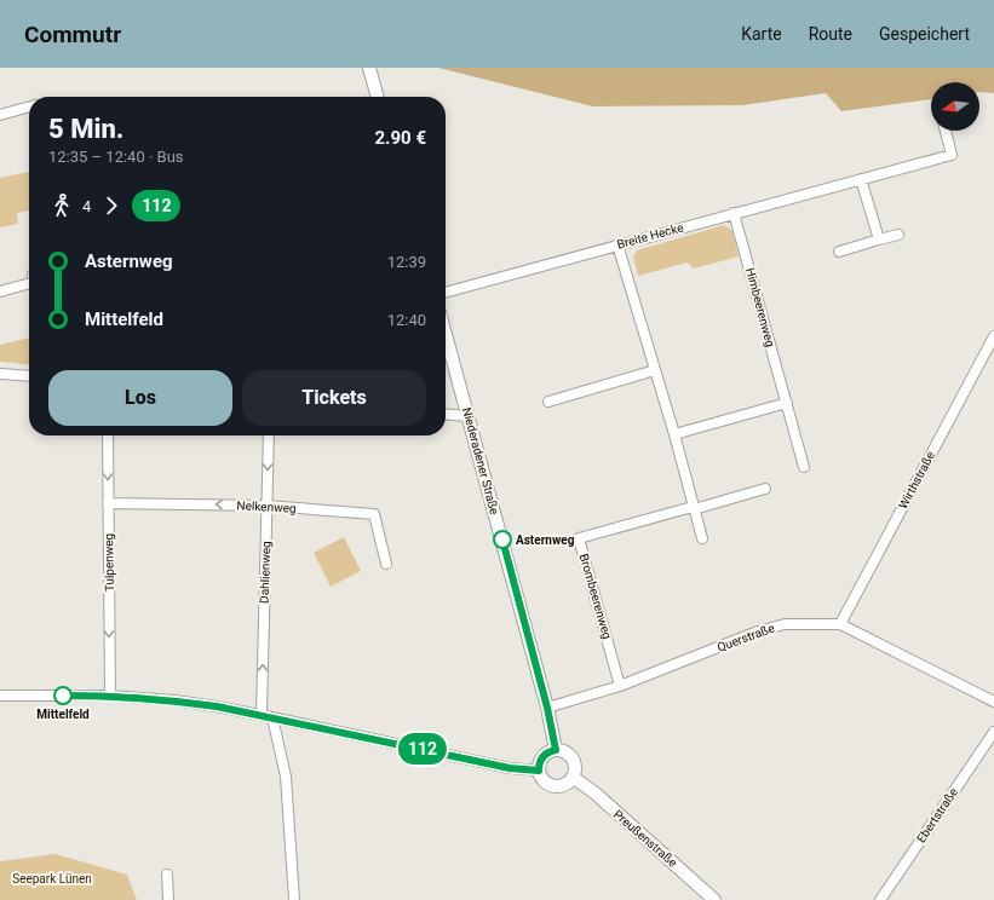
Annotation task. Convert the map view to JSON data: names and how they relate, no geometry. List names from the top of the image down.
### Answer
{
  "streets": {
    "street": [
      "Breite Hecke",
      "Himbeerenweg",
      "Niederadener Straße",
      "Wirthstraße",
      "Nelkenweg",
      "Tulpenweg",
      "Dahlienweg",
      "Brombeerenweg",
      "Querstraße",
      "Ebertstraße",
      "Preußenstraße"
    ]
  },
  "crossings": [
    ["Breite Hecke", "Himbeerenweg"],
    ["Niederadener Straße", "Querstraße"],
    ["Niederadener Straße", "Preußenstraße"],
    ["Wirthstraße", "Querstraße"],
    ["Nelkenweg", "Tulpenweg"],
    ["Nelkenweg", "Dahlienweg"],
    ["Brombeerenweg", "Querstraße"]
  ],
  "one_way": ["Nelkenweg", "Tulpenweg"],
  "parks": ["Seepark Lünen"],
  "places": ["Asternweg", "Mittelfeld"],
  "lines": ["bus line 112"],
  "north": "left",
  "page": {
    "header": "Commutr",
    "nav": ["Karte", "Route", "Gespeichert"],
    "on_map": "112",
    "heading": ["5 Min.", "12:35 – 12:40 · Bus", "2.90 €"],
    "legs": ["4", "112"],
    "list": [
      {
        "name": "Asternweg",
        "value": "12:39"
      },
      {
        "name": "Mittelfeld",
        "value": "12:40"
      }
    ],
    "buttons": ["Los", "Tickets"]
  }
}
